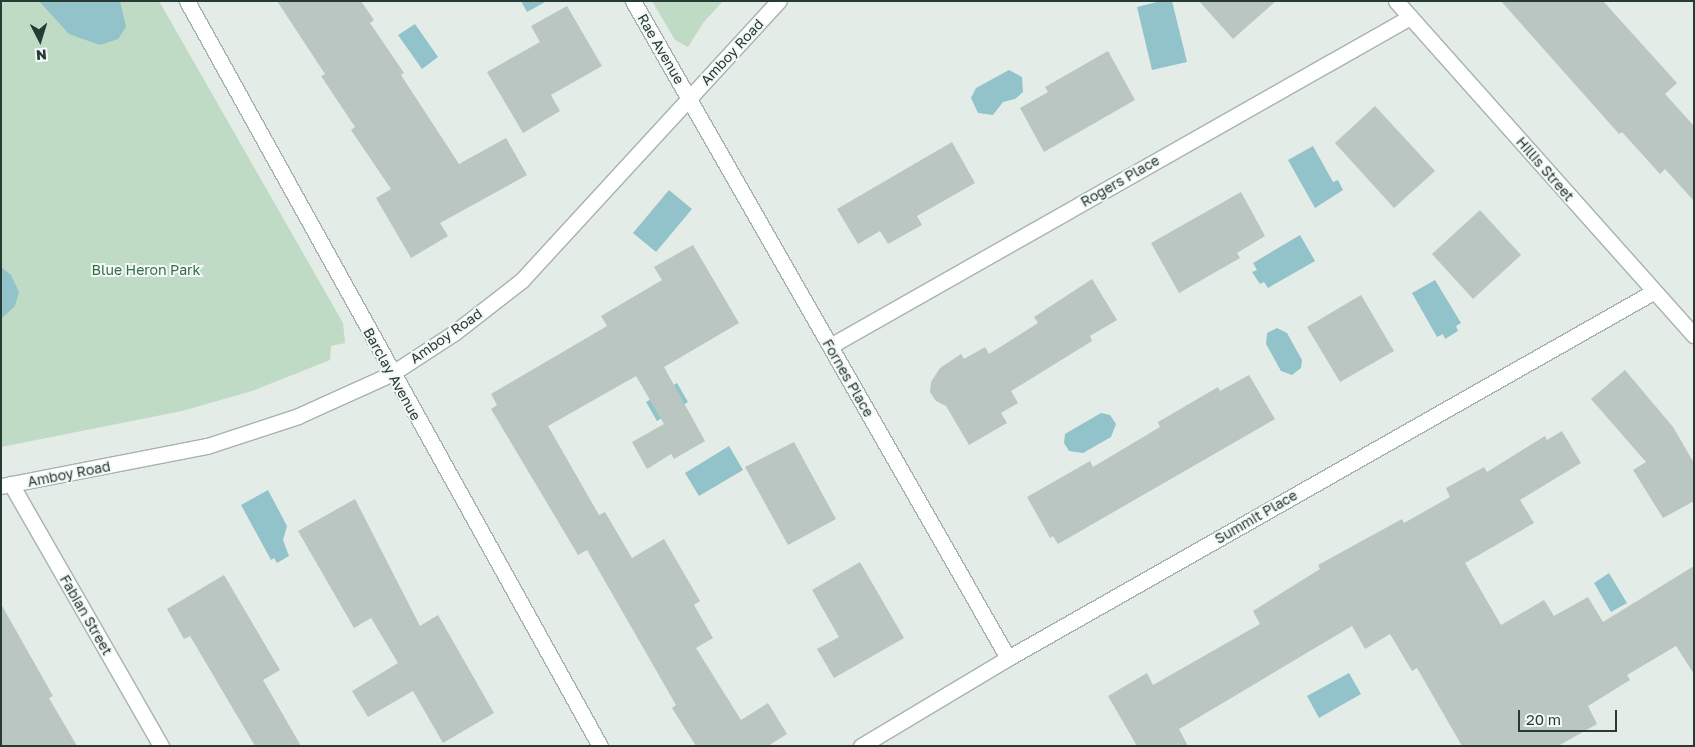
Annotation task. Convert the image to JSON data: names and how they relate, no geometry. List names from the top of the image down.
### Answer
{
  "streets": {
    "street": [
      "Rae Avenue",
      "Amboy Road",
      "Hillis Street",
      "Rogers Place",
      "Barclay Avenue",
      "Fornes Place",
      "Summit Place",
      "Fabian Street"
    ]
  },
  "crossings": [
    ["Rae Avenue", "Amboy Road"],
    ["Rae Avenue", "Fornes Place"],
    ["Amboy Road", "Barclay Avenue"],
    ["Amboy Road", "Fornes Place"],
    ["Amboy Road", "Fabian Street"],
    ["Hillis Street", "Rogers Place"],
    ["Hillis Street", "Summit Place"],
    ["Rogers Place", "Fornes Place"],
    ["Fornes Place", "Summit Place"]
  ],
  "parks": ["Blue Heron Park"],
  "scale_bar": "20 m",
  "north": "bottom"
}
